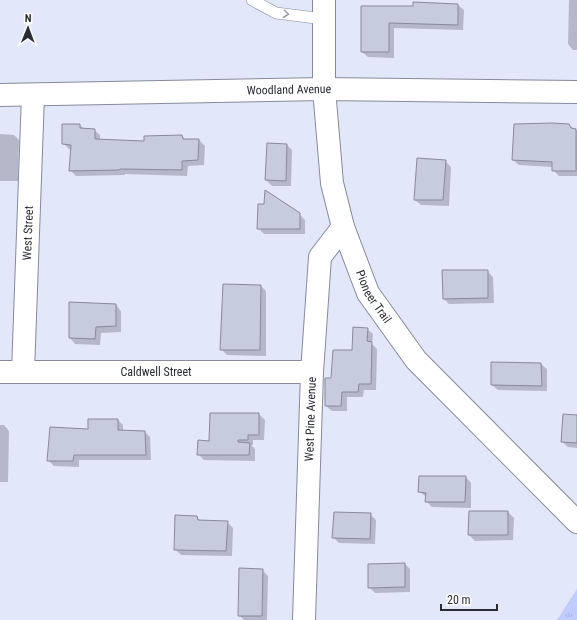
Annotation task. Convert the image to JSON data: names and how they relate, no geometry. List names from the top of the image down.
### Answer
{
  "streets": {
    "street": [
      "Woodland Avenue",
      "West Street",
      "Pioneer Trail",
      "Caldwell Street",
      "West Pine Avenue"
    ]
  },
  "crossings": [
    ["Woodland Avenue", "West Street"],
    ["Woodland Avenue", "Pioneer Trail"],
    ["West Street", "Caldwell Street"],
    ["Pioneer Trail", "West Pine Avenue"],
    ["Caldwell Street", "West Pine Avenue"]
  ],
  "scale_bar": "20 m",
  "north": "top"
}
